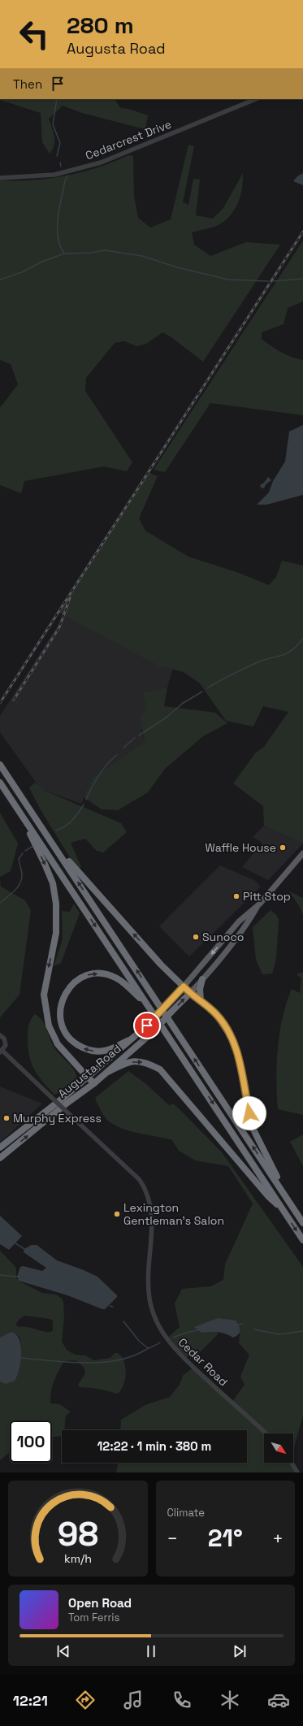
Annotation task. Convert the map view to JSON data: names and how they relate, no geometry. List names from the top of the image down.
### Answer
{
  "streets": {
    "highway": ["Augusta Road"],
    "street": ["Cedarcrest Drive", "Cedar Road"]
  },
  "places": [
    "Waffle House",
    "Pitt Stop",
    "Sunoco",
    "Murphy Express",
    "Lexington Gentleman's Salon"
  ],
  "north": "bottom right",
  "page": {
    "turn": ["280 m", "Augusta Road"],
    "then": "Then",
    "limit": "100",
    "trip": "12:22 · 1 min · 380 m",
    "tile": "Climate",
    "heat": ["−", "21°", "+"],
    "song": ["Open Road", "Tom Ferris"],
    "tabs": "12:21",
    "gauge": ["98", "km/h"]
  }
}
